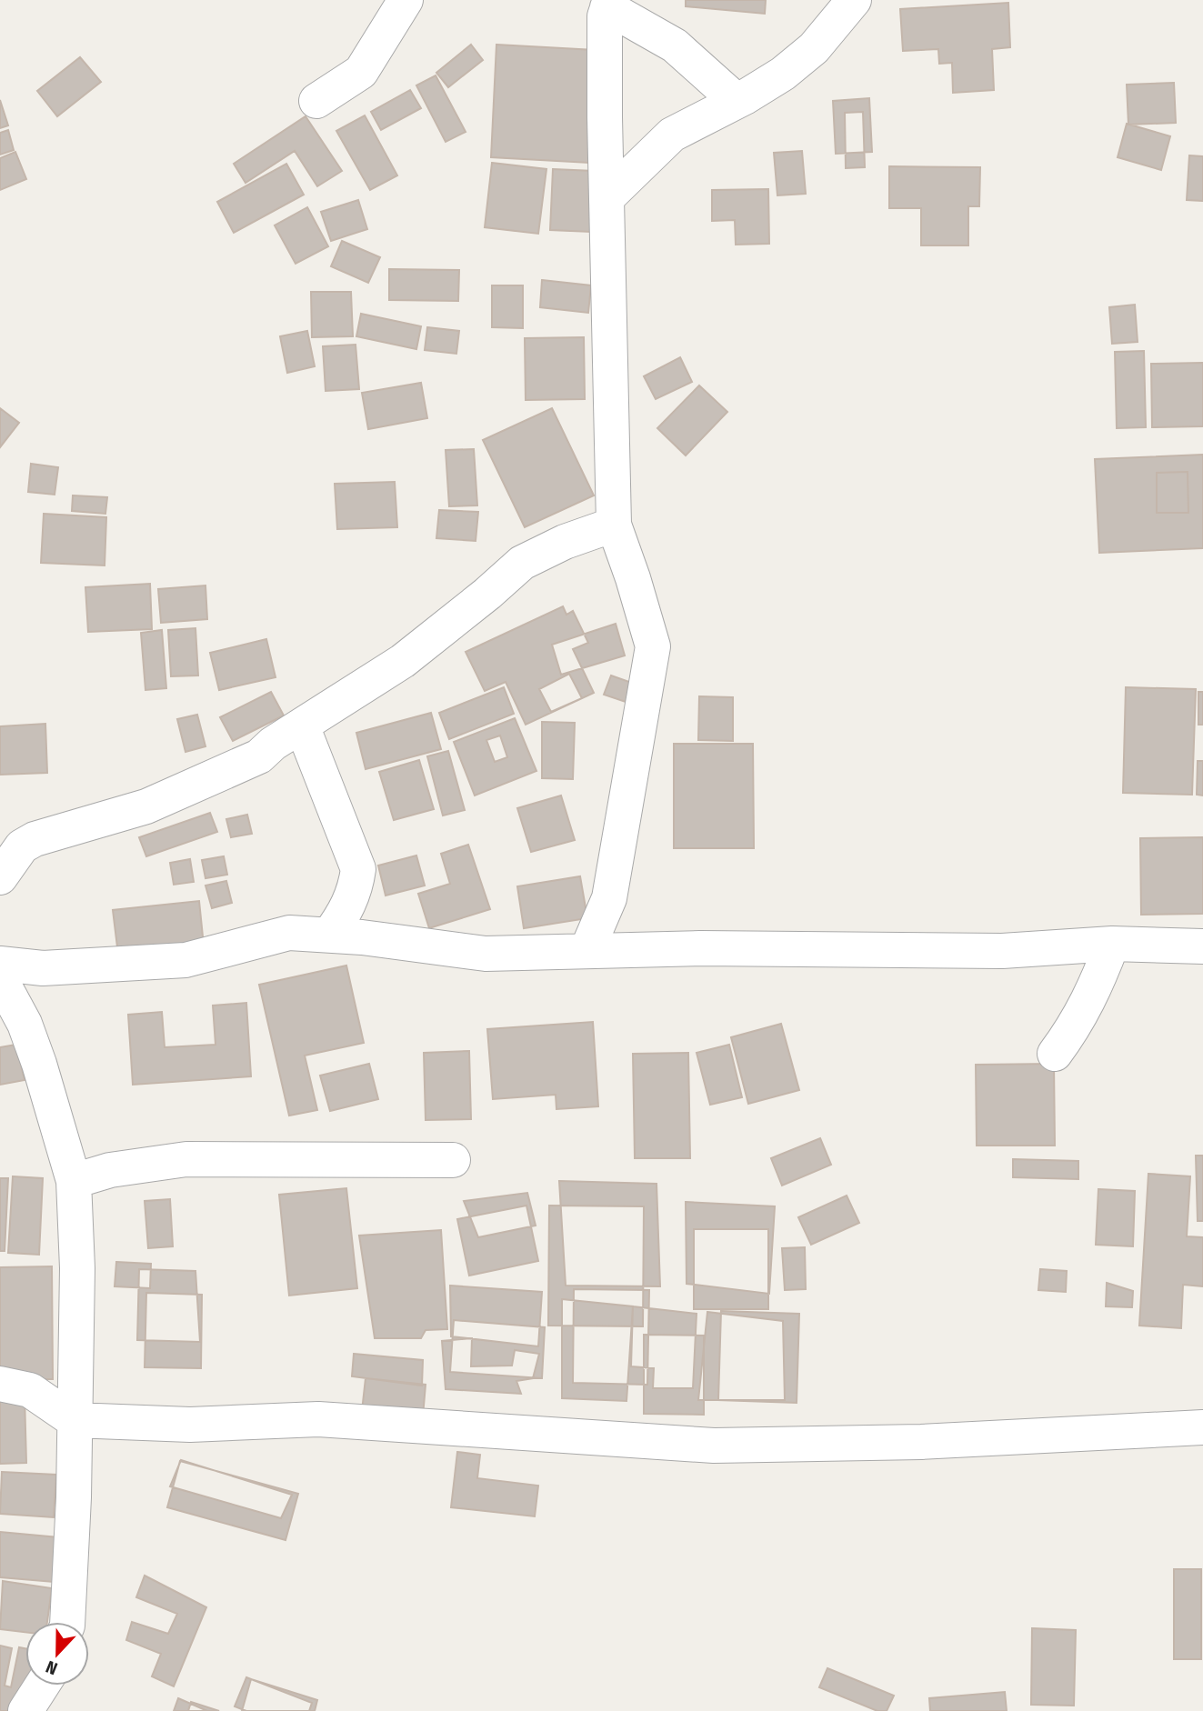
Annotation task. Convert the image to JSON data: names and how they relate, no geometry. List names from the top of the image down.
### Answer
{
  "north": "bottom"
}
